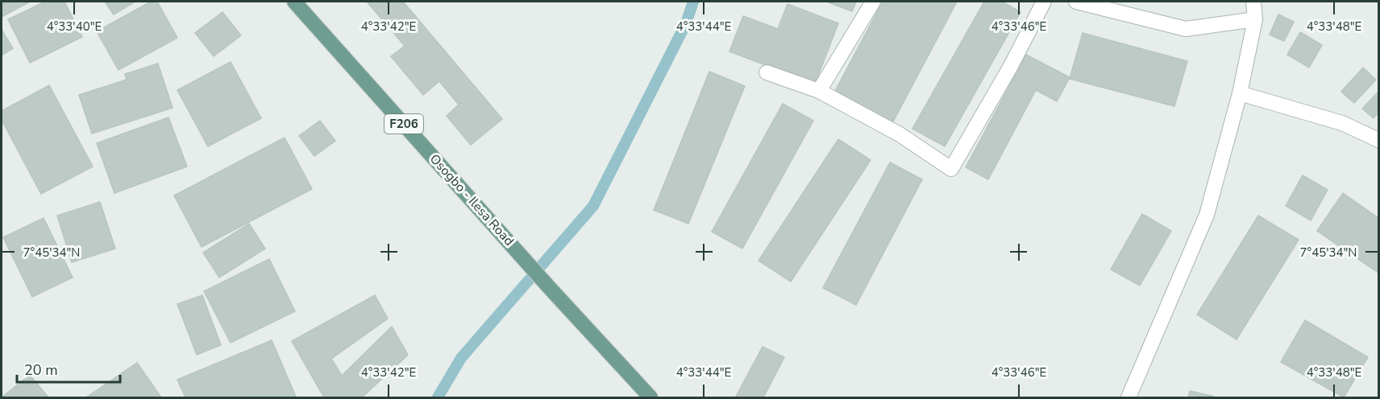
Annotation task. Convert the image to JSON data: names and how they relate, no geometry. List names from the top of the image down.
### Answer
{
  "streets": {
    "main road": ["F206", "Osogbo - Ilesa Road"]
  },
  "scale_bar": "20 m",
  "coordinates": [
    "4°33'40\"E",
    "4°33'42\"E",
    "4°33'44\"E",
    "4°33'46\"E",
    "4°33'48\"E",
    "7°45'34\"N"
  ]
}
